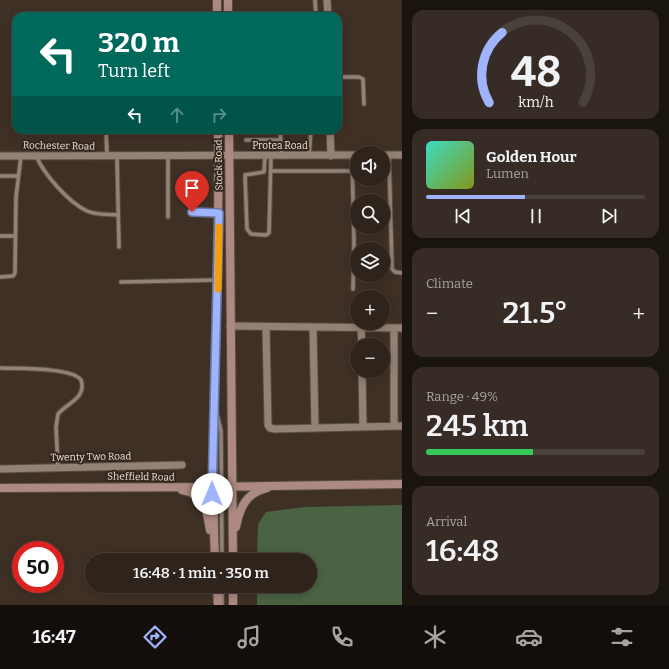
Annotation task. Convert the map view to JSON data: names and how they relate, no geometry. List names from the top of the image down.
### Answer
{
  "streets": {
    "main road": ["Stock Road", "Sheffield Road"],
    "street": ["Rochester Road", "Protea Road", "Twenty Two Road"]
  },
  "crossings": [
    ["Rochester Road", "Protea Road"],
    ["Rochester Road", "Stock Road"],
    ["Protea Road", "Stock Road"],
    ["Stock Road", "Sheffield Road"]
  ],
  "page": {
    "turn": ["320 m", "Turn left"],
    "song": ["Golden Hour", "Lumen"],
    "map_buttons": ["+", "−"],
    "tile": [
      "Climate",
      ["Range · 49%", "245 km"],
      ["Arrival", "16:48"]
    ],
    "heat": ["−", "21.5°", "+"],
    "limit": "50",
    "trip": "16:48 · 1 min · 350 m",
    "tabs": "16:47",
    "gauge": ["48", "km/h"]
  }
}
